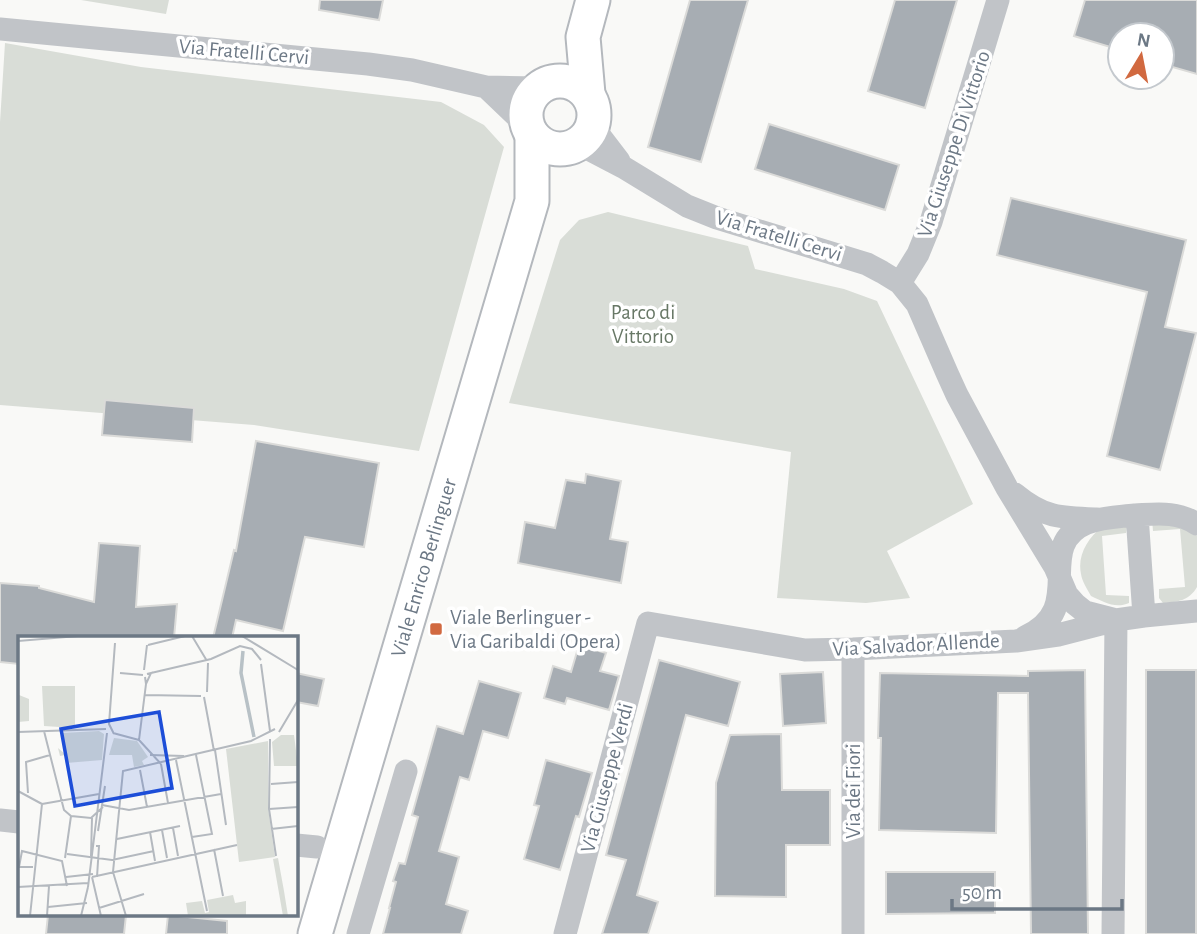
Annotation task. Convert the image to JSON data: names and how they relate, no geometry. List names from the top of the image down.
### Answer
{
  "streets": {
    "street": [
      "Via Fratelli Cervi",
      "Via Giuseppe Di Vittorio",
      "Viale Enrico Berlinguer",
      "Via Salvador Allende",
      "Via Giuseppe Verdi",
      "Via dei Fiori"
    ]
  },
  "crossings": [
    ["Via Fratelli Cervi", "Via Giuseppe Di Vittorio"],
    ["Via Fratelli Cervi", "Viale Enrico Berlinguer"],
    ["Via Salvador Allende", "Via Giuseppe Verdi"],
    ["Via Salvador Allende", "Via dei Fiori"]
  ],
  "parks": ["Parco di Vittorio"],
  "places": {
    "transit": ["Viale Berlinguer - Via Garibaldi (Opera)"]
  },
  "scale_bar": "50 m",
  "north": "top"
}
